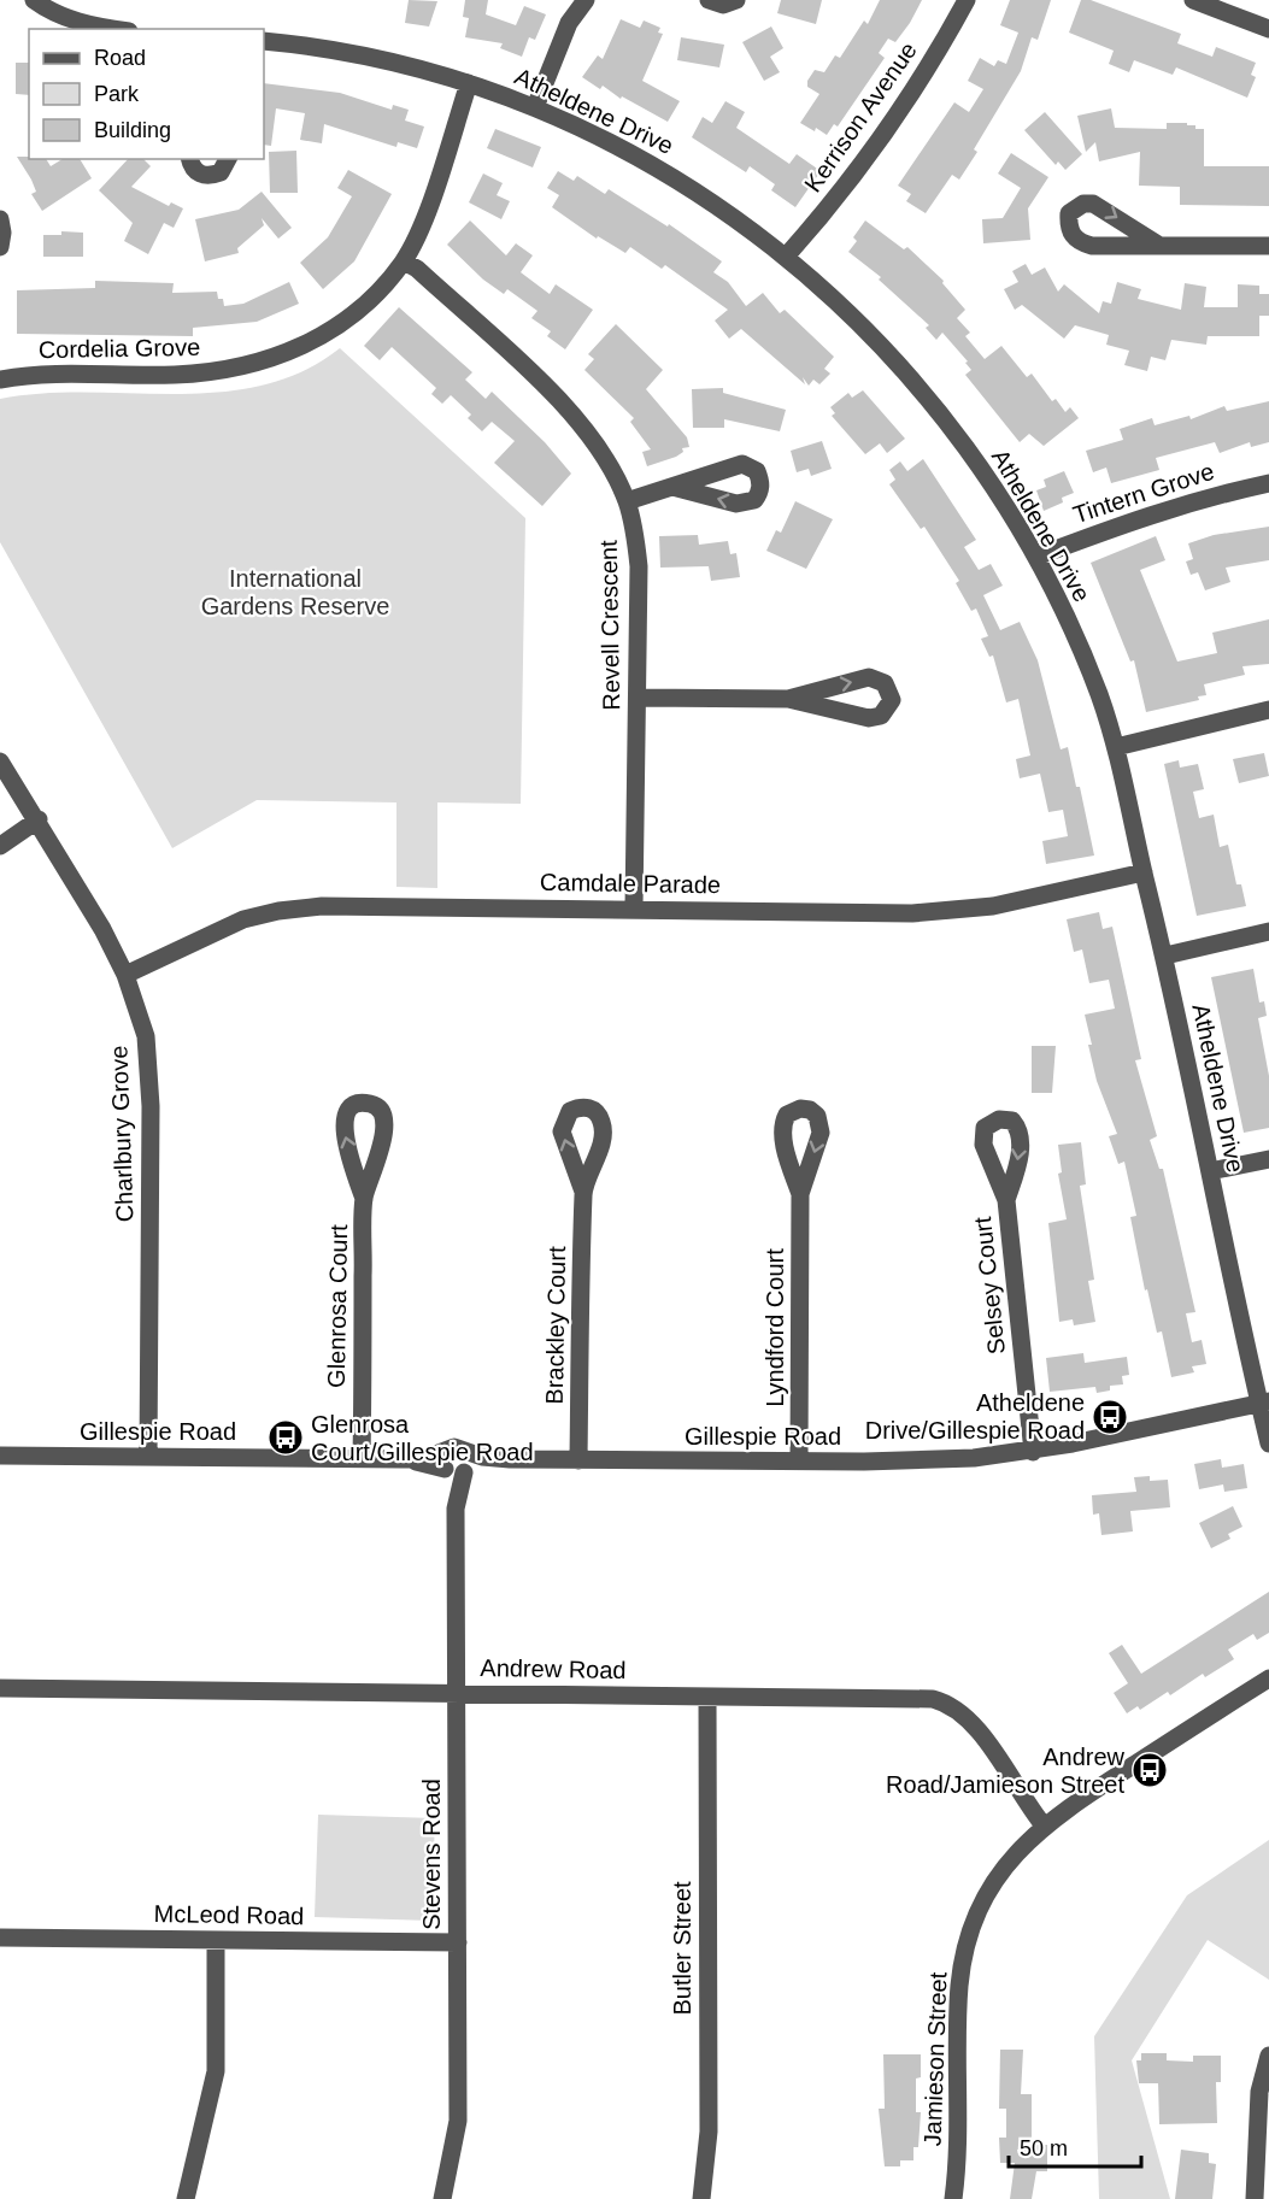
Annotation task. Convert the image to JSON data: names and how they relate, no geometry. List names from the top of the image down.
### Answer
{
  "streets": {
    "street": [
      "Atheldene Drive",
      "Kerrison Avenue",
      "Cordelia Grove",
      "Tintern Grove",
      "Revell Crescent",
      "Camdale Parade",
      "Charlbury Grove",
      "Selsey Court",
      "Glenrosa Court",
      "Brackley Court",
      "Lyndford Court",
      "Gillespie Road",
      "Andrew Road",
      "Stevens Road",
      "McLeod Road",
      "Butler Street",
      "Jamieson Street"
    ]
  },
  "crossings": [
    ["Atheldene Drive", "Kerrison Avenue"],
    ["Atheldene Drive", "Cordelia Grove"],
    ["Atheldene Drive", "Tintern Grove"],
    ["Atheldene Drive", "Camdale Parade"],
    ["Atheldene Drive", "Gillespie Road"],
    ["Cordelia Grove", "Revell Crescent"],
    ["Revell Crescent", "Camdale Parade"],
    ["Camdale Parade", "Charlbury Grove"],
    ["Charlbury Grove", "Gillespie Road"],
    ["Selsey Court", "Gillespie Road"],
    ["Glenrosa Court", "Gillespie Road"],
    ["Brackley Court", "Gillespie Road"],
    ["Lyndford Court", "Gillespie Road"],
    ["Gillespie Road", "Stevens Road"],
    ["Andrew Road", "Stevens Road"],
    ["Andrew Road", "Butler Street"],
    ["Andrew Road", "Jamieson Street"],
    ["Stevens Road", "McLeod Road"]
  ],
  "parks": ["International Gardens Reserve"],
  "places": {
    "bus stop": ["Atheldene Drive/Gillespie Road", "Glenrosa Court/Gillespie Road", "Andrew Road/Jamieson Street"]
  },
  "legend": ["Road", "Park", "Building"],
  "scale_bar": "50 m"
}
